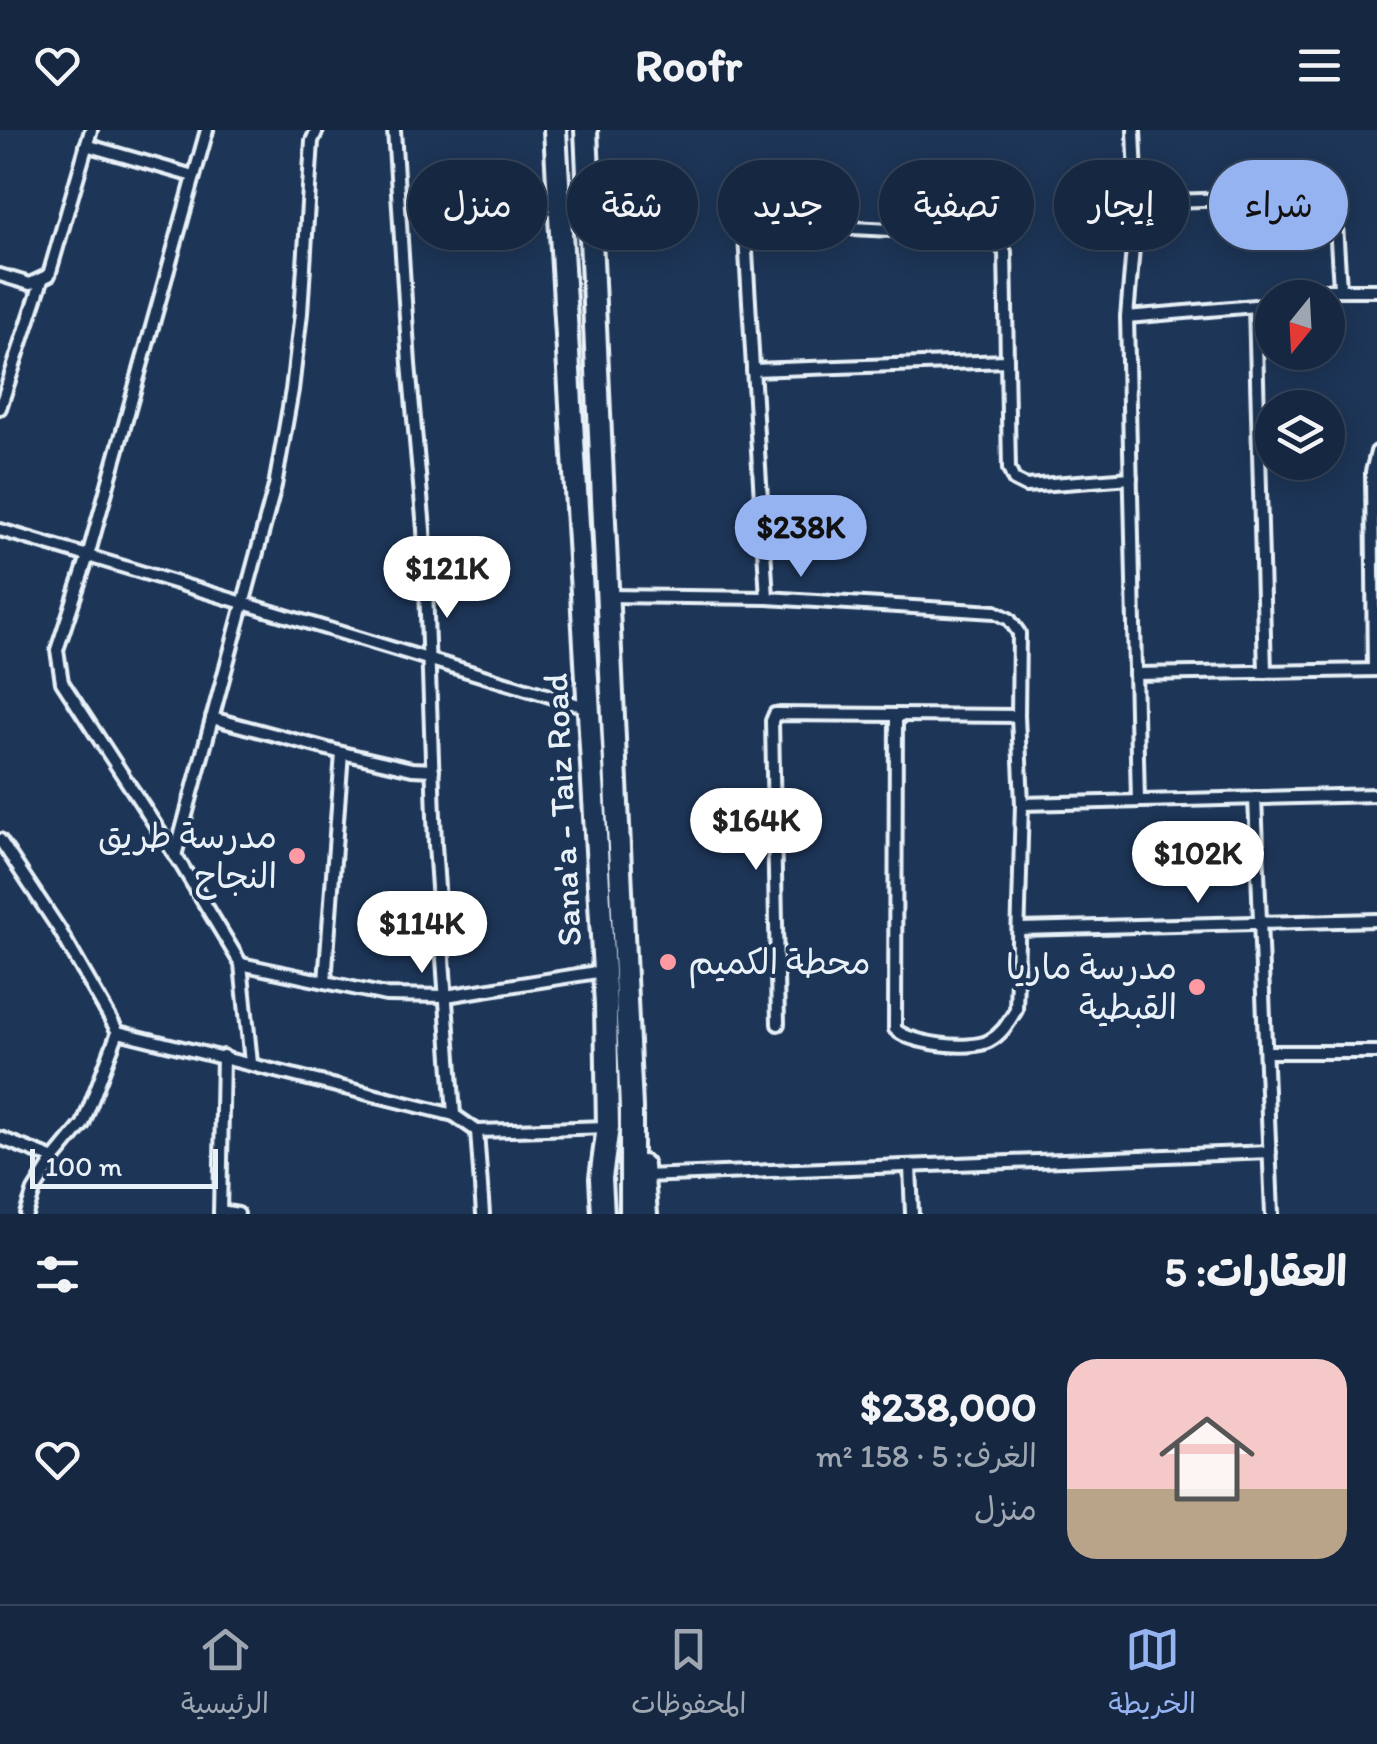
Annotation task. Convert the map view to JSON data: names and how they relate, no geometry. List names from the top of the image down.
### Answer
{
  "streets": {
    "highway": ["Sana'a - Taiz Road"]
  },
  "places": ["مدرسة طريق النجاح", "محطة الكميم", "مدرسة ماريا القبطية"],
  "scale_bar": "100 m",
  "north": "bottom",
  "page": {
    "header": "Roofr",
    "chip": [
      "شراء",
      "إيجار",
      "تصفية",
      "جديد",
      "شقة",
      "منزل"
    ],
    "price": [
      "$238K",
      "$121K",
      "$164K",
      "$102K",
      "$114K"
    ],
    "scale": "100 m",
    "heading": "العقارات: 5",
    "list": [
      {
        "name": "$238,000",
        "note": "الغرف: 5 · 158 m² · منزل"
      }
    ],
    "tabs": ["الخريطة", "المحفوظات", "الرئيسية"]
  }
}
